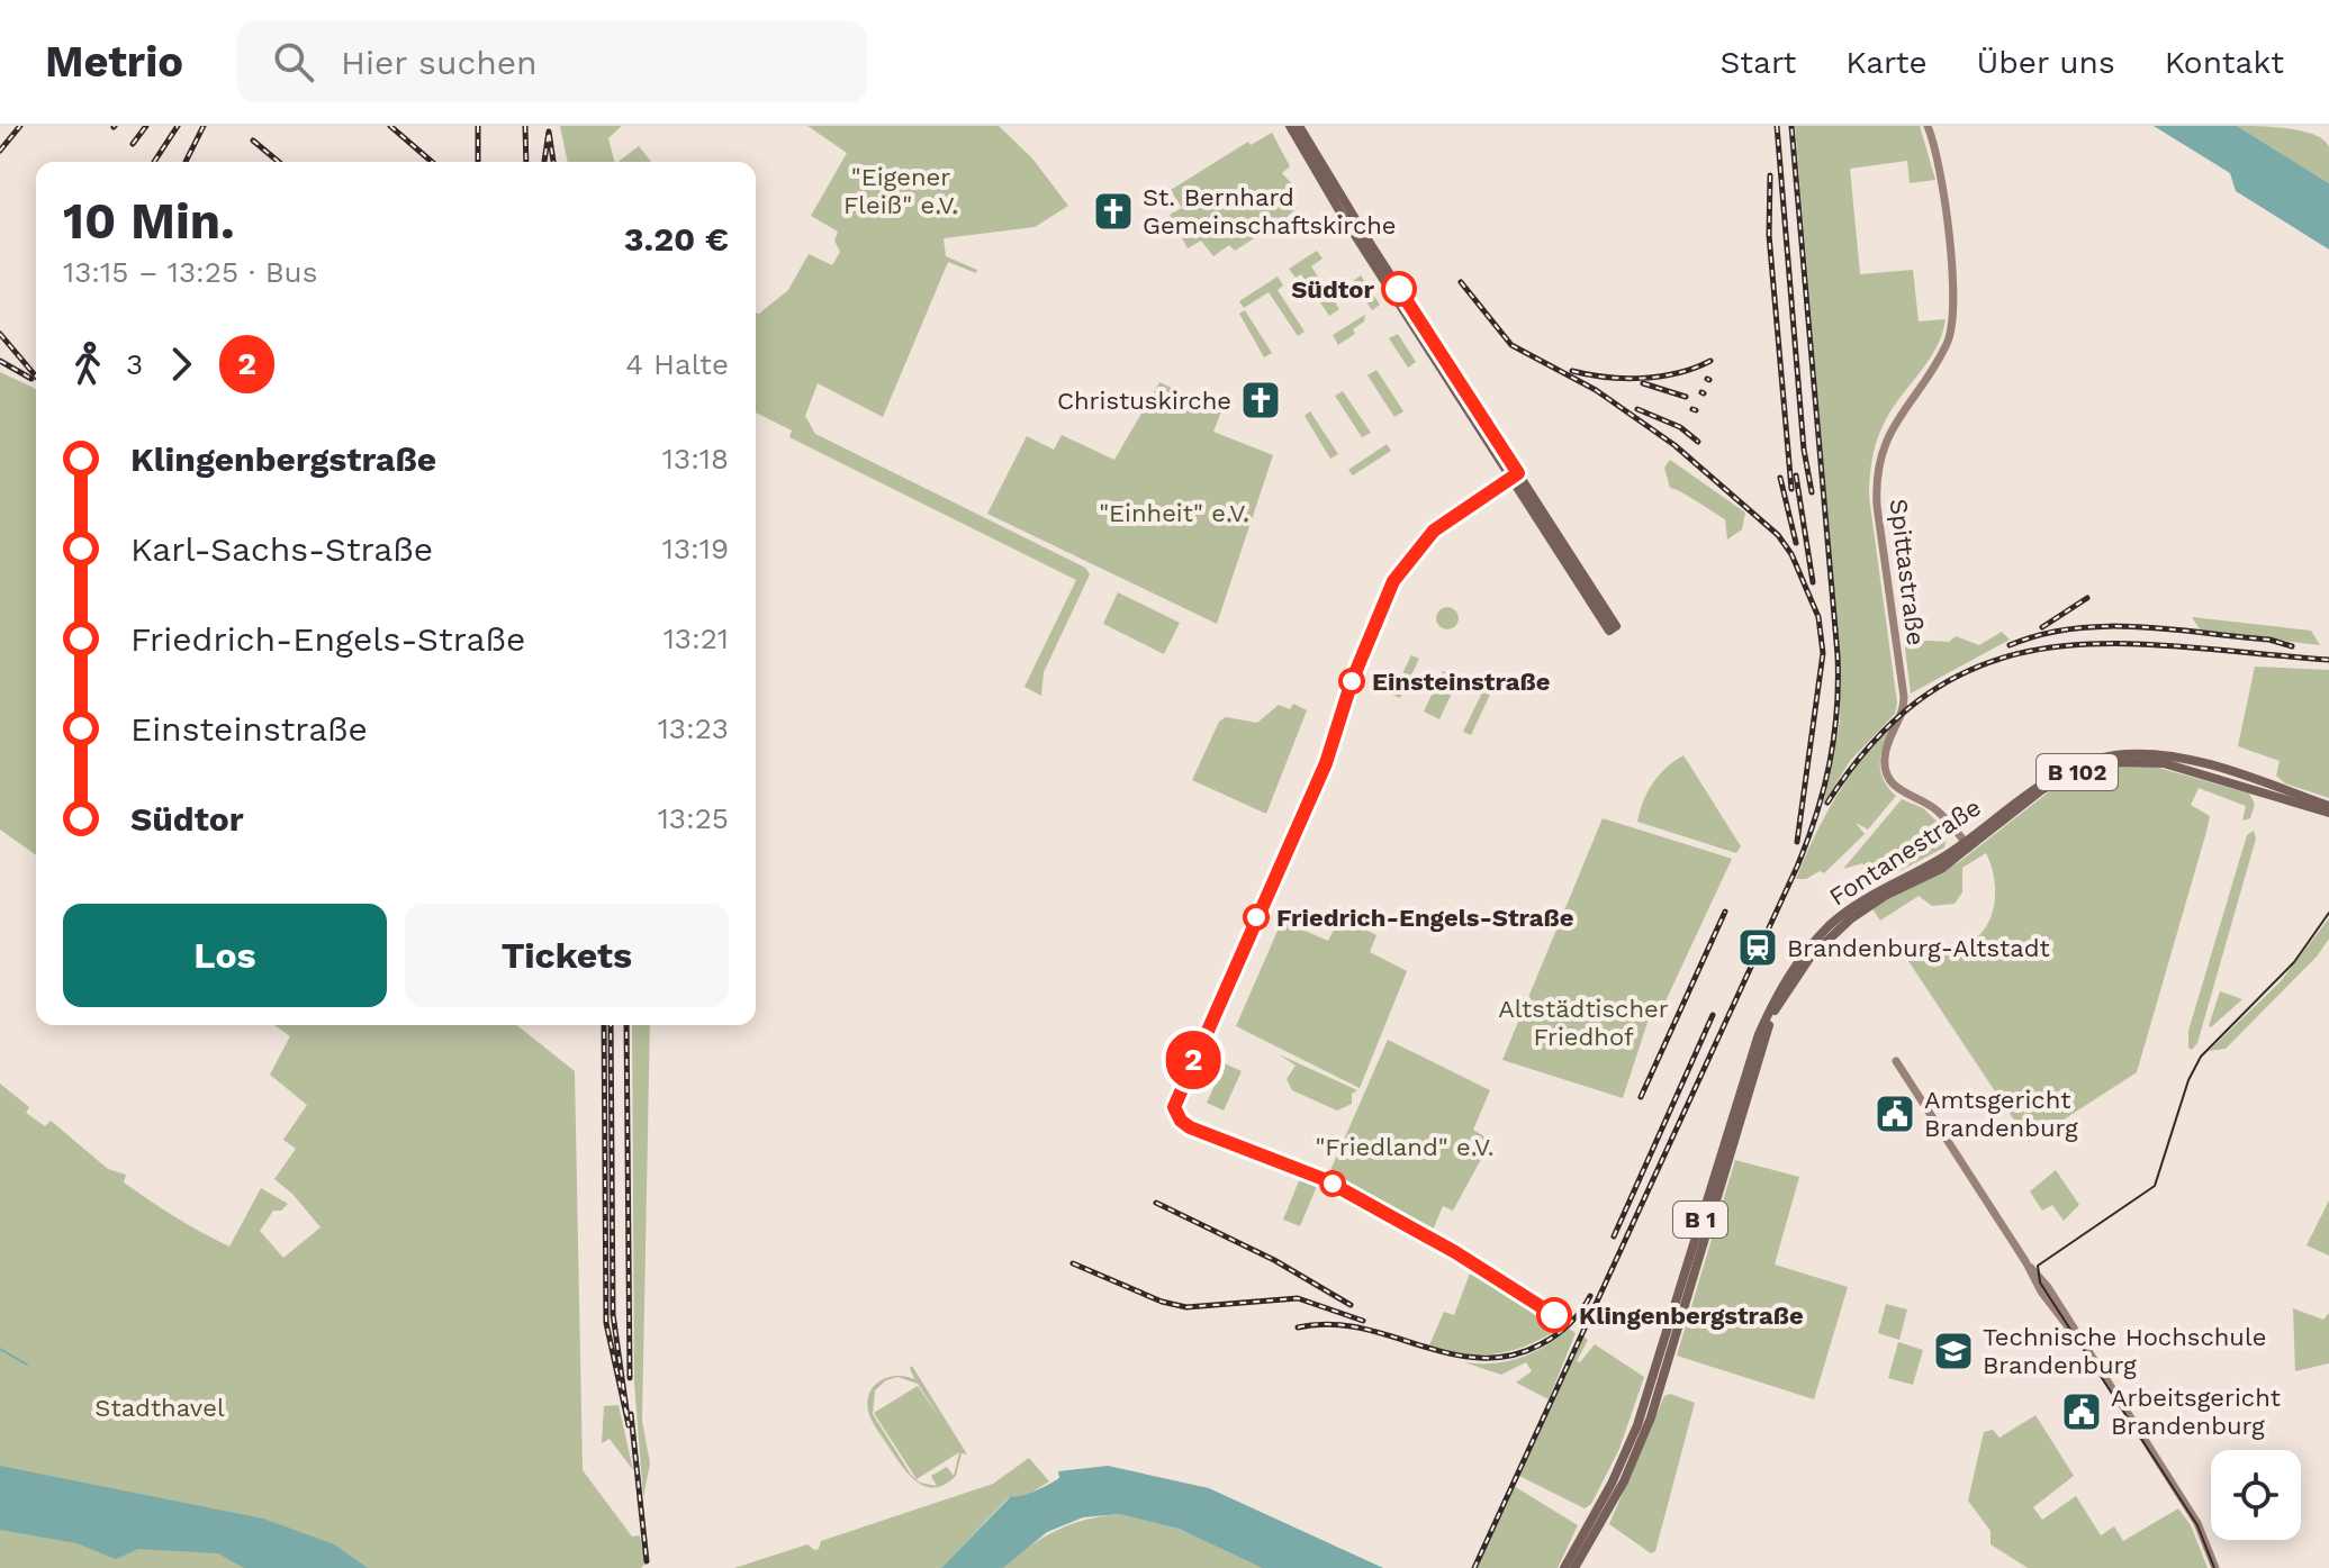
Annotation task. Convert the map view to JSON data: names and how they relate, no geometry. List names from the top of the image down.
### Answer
{
  "streets": {
    "main road": ["B 102", "Fontanestraße", "B 1"],
    "street": ["Spittastraße"]
  },
  "crossings": [
    ["Spittastraße", "Fontanestraße"],
    ["Fontanestraße", "B 1"]
  ],
  "parks": [
    "\"Eigener Fleiß\" e.V.",
    "\"Einheit\" e.V.",
    "Altstädtischer Friedhof",
    "\"Friedland\" e.V.",
    "Stadthavel"
  ],
  "places": {
    "church": ["St. Bernhard Gemeinschaftskirche", "Christuskirche"],
    "other": [
      "Südtor",
      "Einsteinstraße",
      "Friedrich-Engels-Straße",
      "Klingenbergstraße"
    ],
    "station": ["Brandenburg-Altstadt"],
    "public building": ["Amtsgericht Brandenburg", "Arbeitsgericht Brandenburg"],
    "school or university": ["Technische Hochschule Brandenburg"]
  },
  "lines": ["bus line 2"],
  "page": {
    "header": "Metrio",
    "search": "Hier suchen",
    "nav": [
      "Start",
      "Karte",
      "Über uns",
      "Kontakt"
    ],
    "on_map": "2",
    "heading": ["10 Min.", "13:15 – 13:25 · Bus", "3.20 €"],
    "legs": ["3", "2", "4 Halte"],
    "list": [
      {
        "name": "Klingenbergstraße",
        "value": "13:18"
      },
      {
        "name": "Karl-Sachs-Straße",
        "value": "13:19"
      },
      {
        "name": "Friedrich-Engels-Straße",
        "value": "13:21"
      },
      {
        "name": "Einsteinstraße",
        "value": "13:23"
      },
      {
        "name": "Südtor",
        "value": "13:25"
      }
    ],
    "buttons": ["Los", "Tickets"]
  }
}
